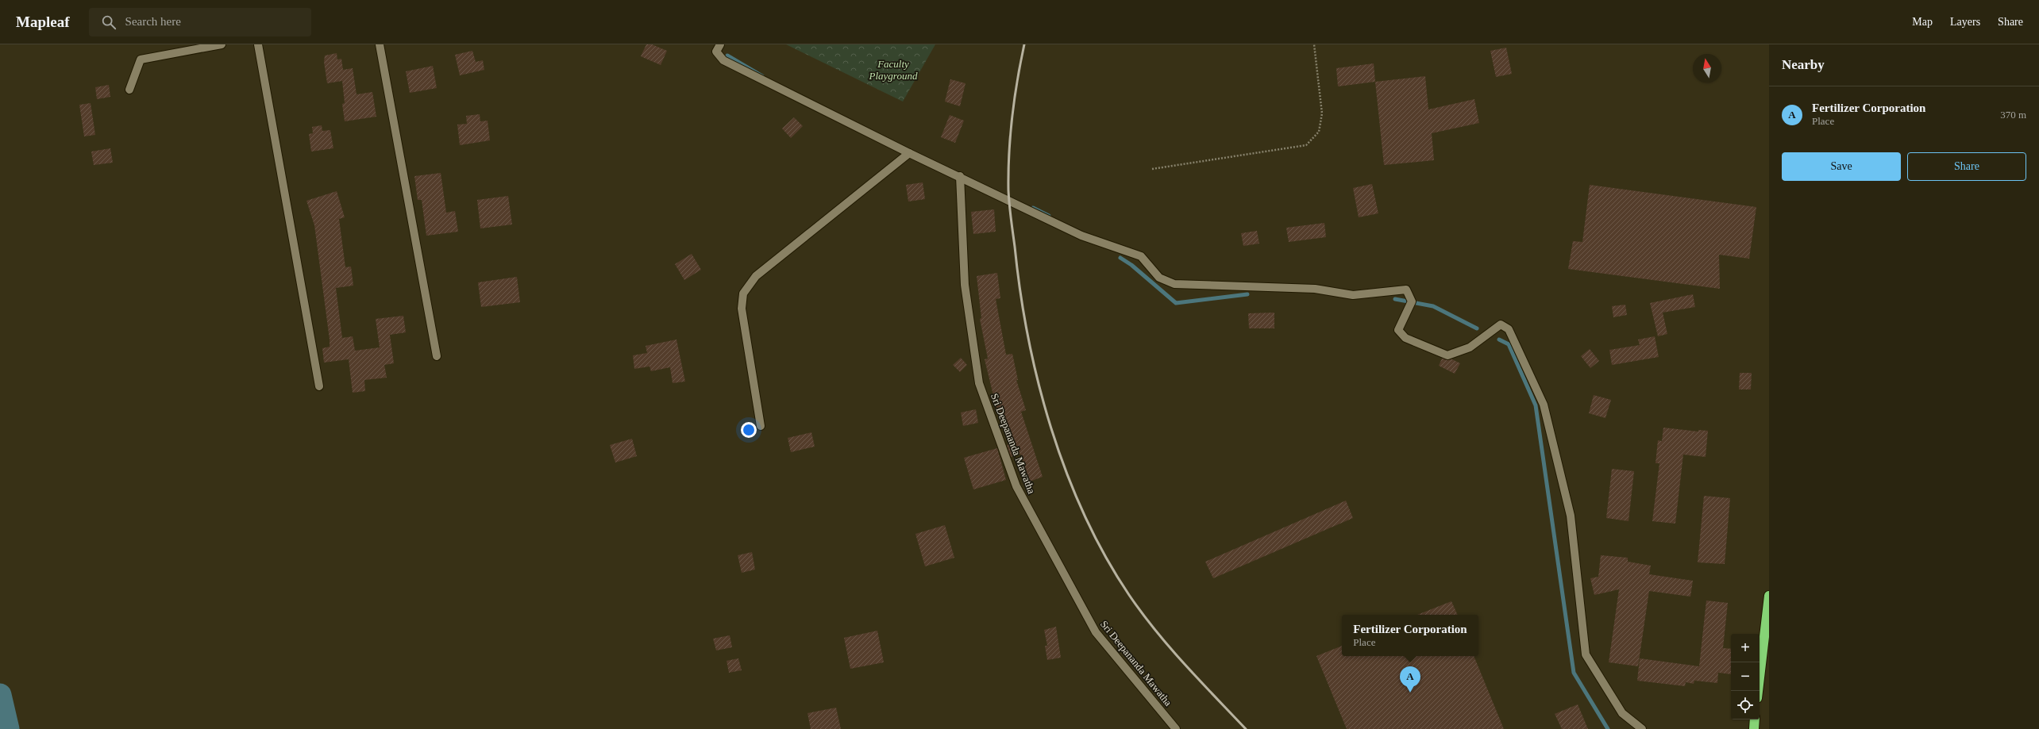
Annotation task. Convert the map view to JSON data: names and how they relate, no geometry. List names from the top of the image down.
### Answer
{
  "streets": {
    "street": ["Sri Deepananda Mawatha"]
  },
  "parks": ["Faculty Playground"],
  "north": "top",
  "page": {
    "header": "Mapleaf",
    "search": "Search here",
    "nav": ["Map", "Layers", "Share"],
    "heading": "Nearby",
    "list": [
      {
        "mark": "A",
        "name": "Fertilizer Corporation",
        "note": "Place",
        "value": "370 m"
      }
    ],
    "buttons": ["Save", "Share"],
    "popup": ["Fertilizer Corporation", "Place"],
    "map_buttons": ["+", "−"],
    "pins": "A"
  }
}
